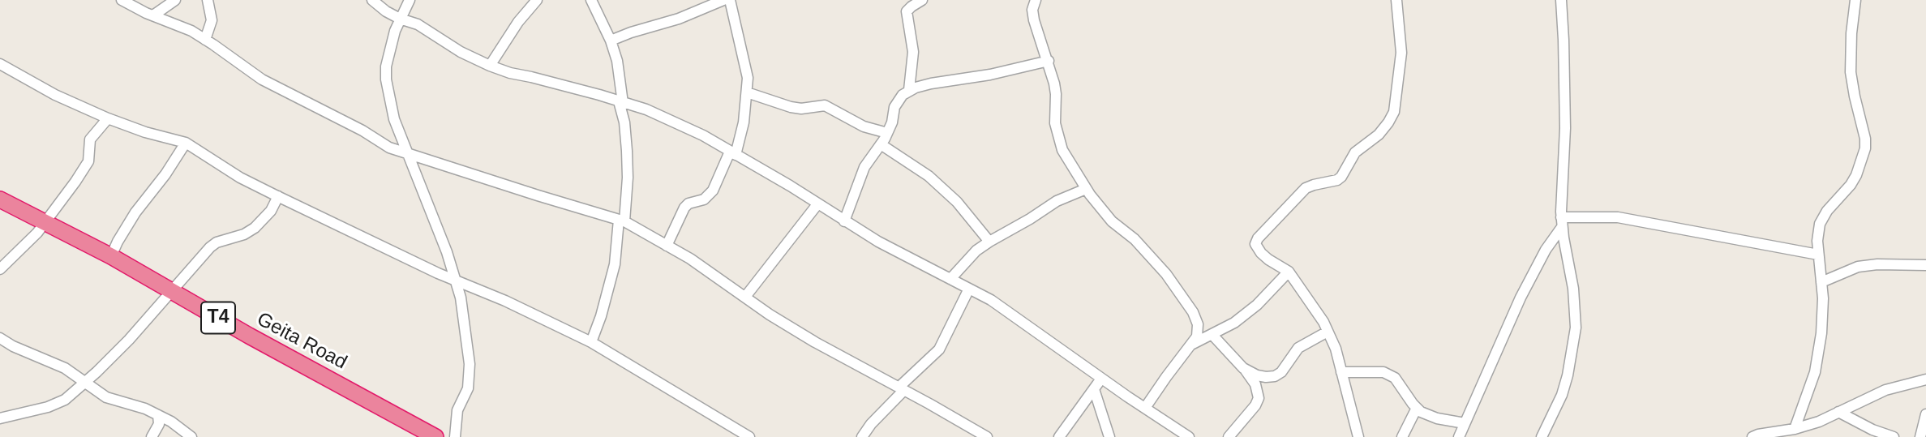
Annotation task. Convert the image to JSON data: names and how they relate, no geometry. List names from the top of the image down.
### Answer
{
  "streets": {
    "highway": ["T4", "Geita Road"]
  }
}
